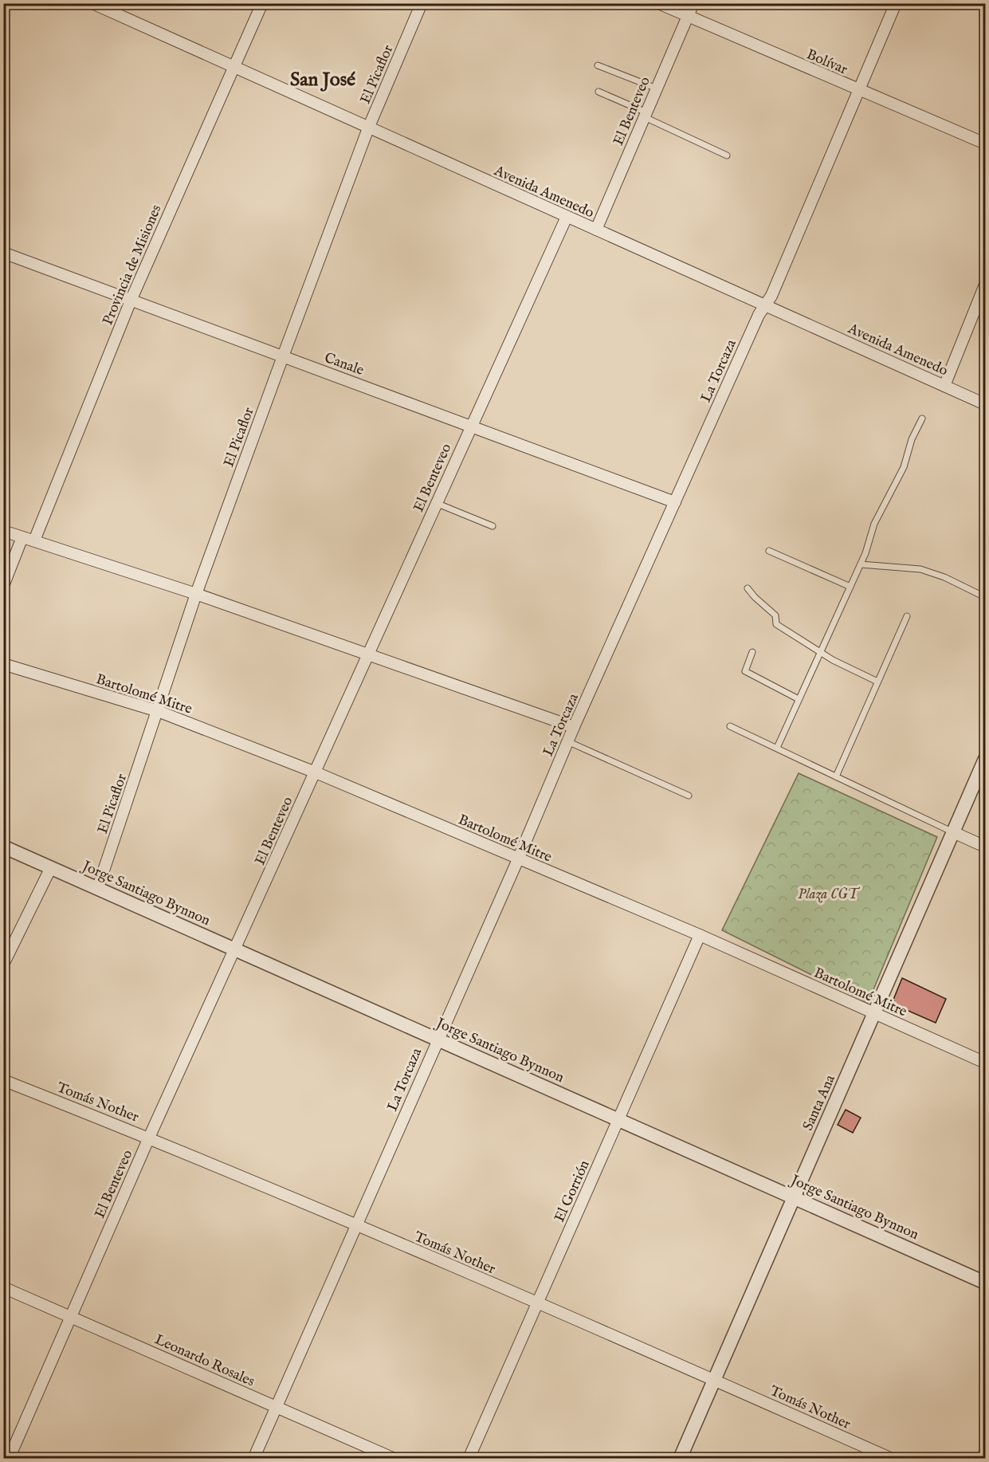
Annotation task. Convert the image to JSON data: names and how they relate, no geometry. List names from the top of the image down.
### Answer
{
  "streets": {
    "street": [
      "Bolívar",
      "El Picaflor",
      "El Benteveo",
      "Avenida Amenedo",
      "Provincia de Misiones",
      "Canale",
      "La Torcaza",
      "Bartolomé Mitre",
      "Jorge Santiago Bynnon",
      "Tomás Nother",
      "Santa Ana",
      "El Gorrión",
      "Leonardo Rosales"
    ]
  },
  "crossings": [
    ["Bolívar", "El Benteveo"],
    ["Bolívar", "La Torcaza"],
    ["El Picaflor", "Avenida Amenedo"],
    ["El Picaflor", "Canale"],
    ["El Picaflor", "Bartolomé Mitre"],
    ["El Picaflor", "Jorge Santiago Bynnon"],
    ["El Benteveo", "Avenida Amenedo"],
    ["El Benteveo", "Canale"],
    ["El Benteveo", "Bartolomé Mitre"],
    ["El Benteveo", "Jorge Santiago Bynnon"],
    ["El Benteveo", "Tomás Nother"],
    ["El Benteveo", "Leonardo Rosales"],
    ["Avenida Amenedo", "Provincia de Misiones"],
    ["Avenida Amenedo", "La Torcaza"],
    ["Provincia de Misiones", "Canale"],
    ["Canale", "La Torcaza"],
    ["La Torcaza", "Bartolomé Mitre"],
    ["La Torcaza", "Jorge Santiago Bynnon"],
    ["La Torcaza", "Tomás Nother"],
    ["La Torcaza", "Leonardo Rosales"],
    ["Bartolomé Mitre", "Santa Ana"],
    ["Bartolomé Mitre", "El Gorrión"],
    ["Jorge Santiago Bynnon", "Santa Ana"],
    ["Jorge Santiago Bynnon", "El Gorrión"],
    ["Tomás Nother", "Santa Ana"],
    ["Tomás Nother", "El Gorrión"]
  ],
  "districts": ["San José"],
  "parks": ["Plaza CGT"]
}
